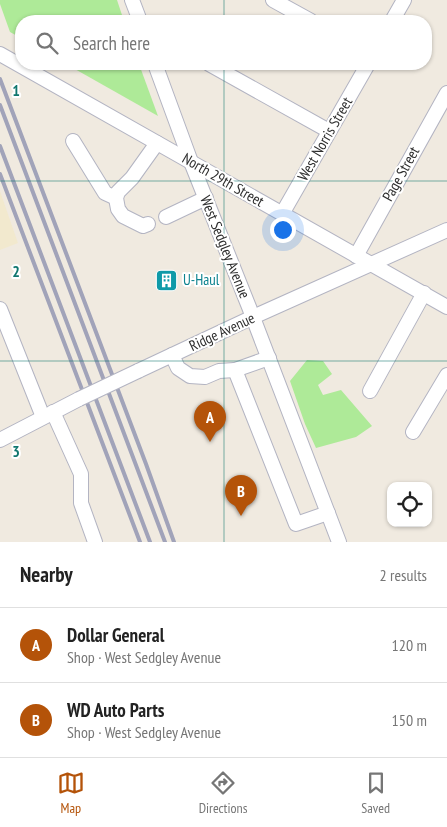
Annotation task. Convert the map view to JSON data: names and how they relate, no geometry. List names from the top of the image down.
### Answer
{
  "streets": {
    "street": [
      "West Norris Street",
      "Page Street",
      "North 29th Street",
      "West Sedgley Avenue",
      "Ridge Avenue"
    ]
  },
  "crossings": [
    ["West Norris Street", "North 29th Street"],
    ["Page Street", "North 29th Street"],
    ["North 29th Street", "West Sedgley Avenue"],
    ["North 29th Street", "Ridge Avenue"],
    ["West Sedgley Avenue", "Ridge Avenue"]
  ],
  "places": {
    "building": ["U-Haul"]
  },
  "page": {
    "search": "Search here",
    "pins": ["A", "B"],
    "heading": ["Nearby", "2 results"],
    "list": [
      {
        "mark": "A",
        "name": "Dollar General",
        "note": "Shop · West Sedgley Avenue",
        "value": "120 m"
      },
      {
        "mark": "B",
        "name": "WD Auto Parts",
        "note": "Shop · West Sedgley Avenue",
        "value": "150 m"
      }
    ],
    "nav": ["Map", "Directions", "Saved"]
  },
  "grid": {
    "rows": ["1", "2", "3"]
  }
}
